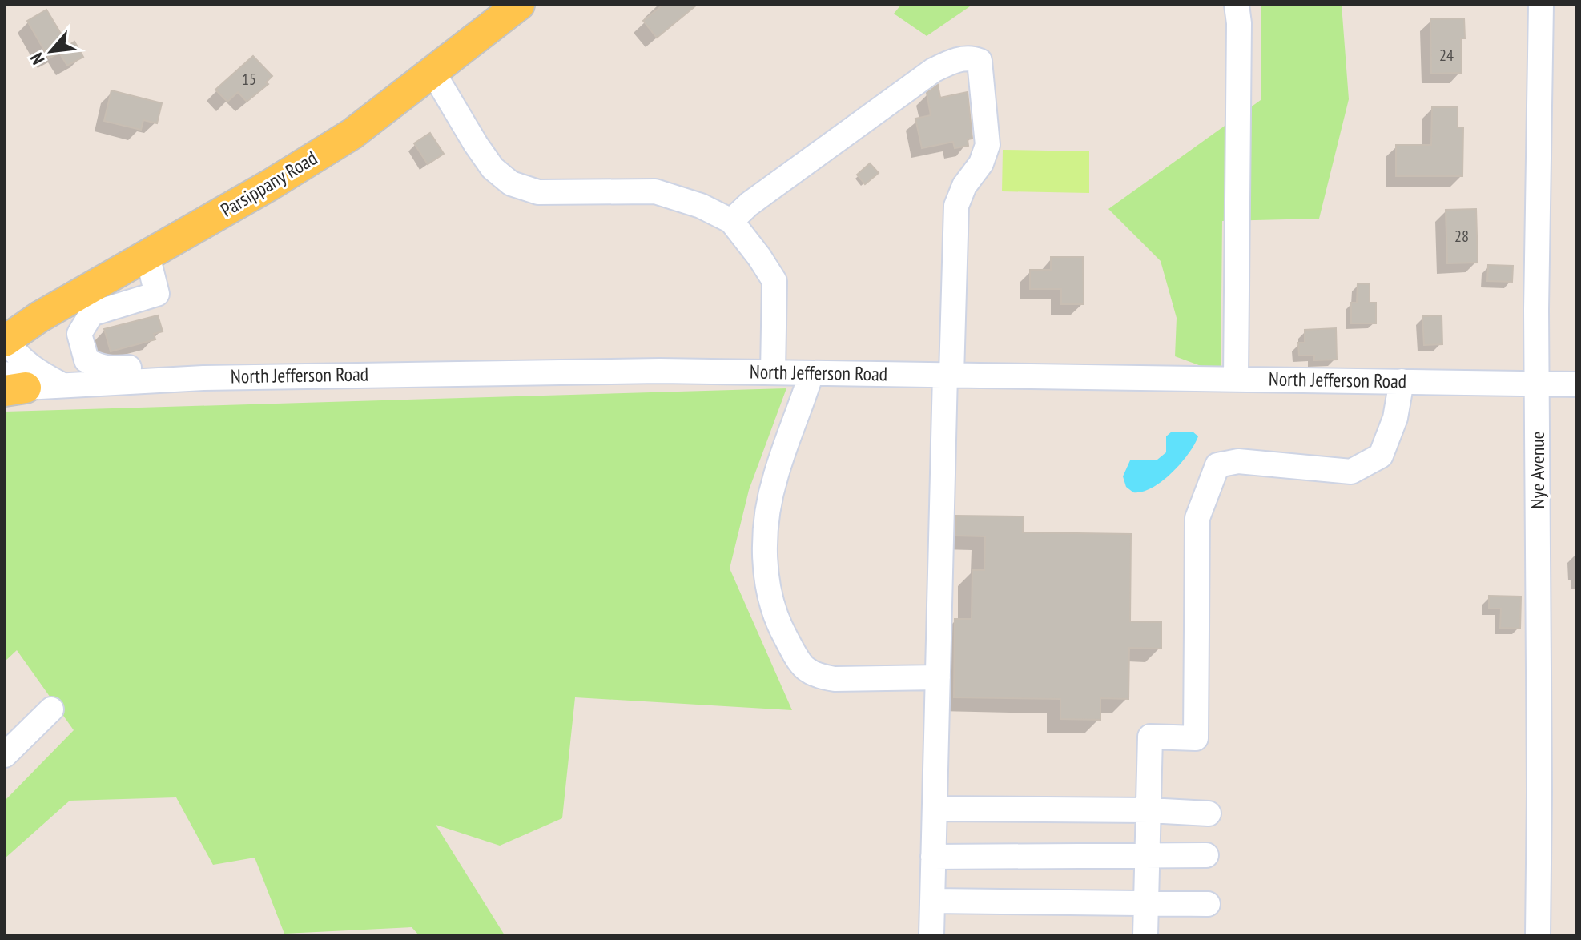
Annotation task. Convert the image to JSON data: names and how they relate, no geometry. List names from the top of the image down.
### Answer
{
  "streets": {
    "main road": ["Parsippany Road"],
    "street": ["North Jefferson Road", "Nye Avenue"]
  },
  "crossings": [
    ["North Jefferson Road", "Nye Avenue"]
  ],
  "house_numbers": ["24", "15", "28"],
  "north": "bottom left"
}
